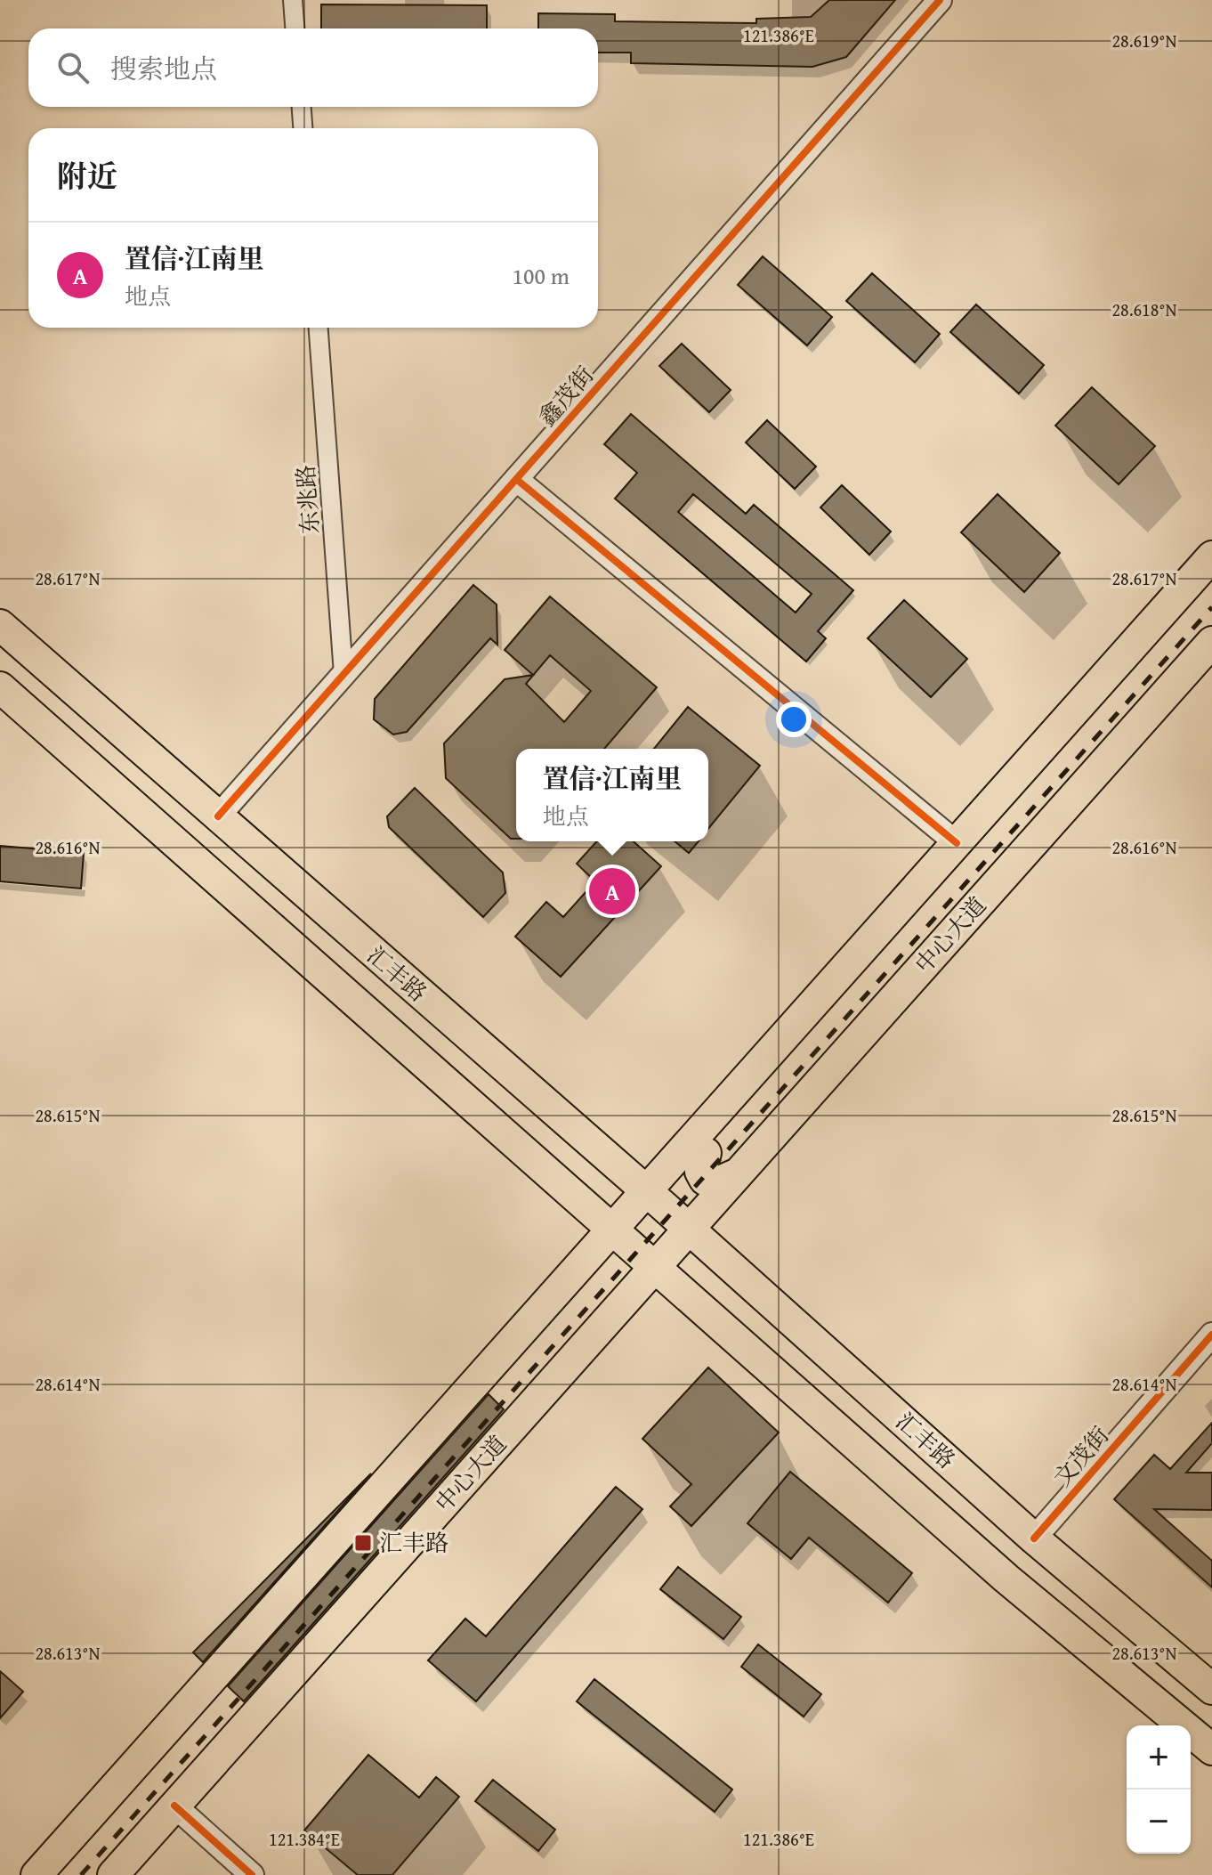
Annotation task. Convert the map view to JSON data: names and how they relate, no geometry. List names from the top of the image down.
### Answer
{
  "streets": {
    "main road": ["中心大道", "汇丰路"],
    "street": ["鑫茂街", "东兆路", "文茂街"]
  },
  "crossings": [
    ["鑫茂街", "东兆路"],
    ["鑫茂街", "汇丰路"],
    ["中心大道", "汇丰路"],
    ["汇丰路", "文茂街"]
  ],
  "places": {
    "transit": ["汇丰路"]
  },
  "page": {
    "search": "搜索地点",
    "heading": "附近",
    "list": [
      {
        "mark": "A",
        "name": "置信·江南里",
        "note": "地点",
        "value": "100 m"
      }
    ],
    "popup": ["置信·江南里", "地点"],
    "pins": "A",
    "map_buttons": ["+", "−"]
  },
  "coordinates": [
    "121.386°E",
    "28.619°N",
    "28.618°N",
    "28.617°N",
    "28.616°N",
    "28.615°N",
    "28.614°N",
    "28.613°N",
    "121.384°E"
  ]
}
